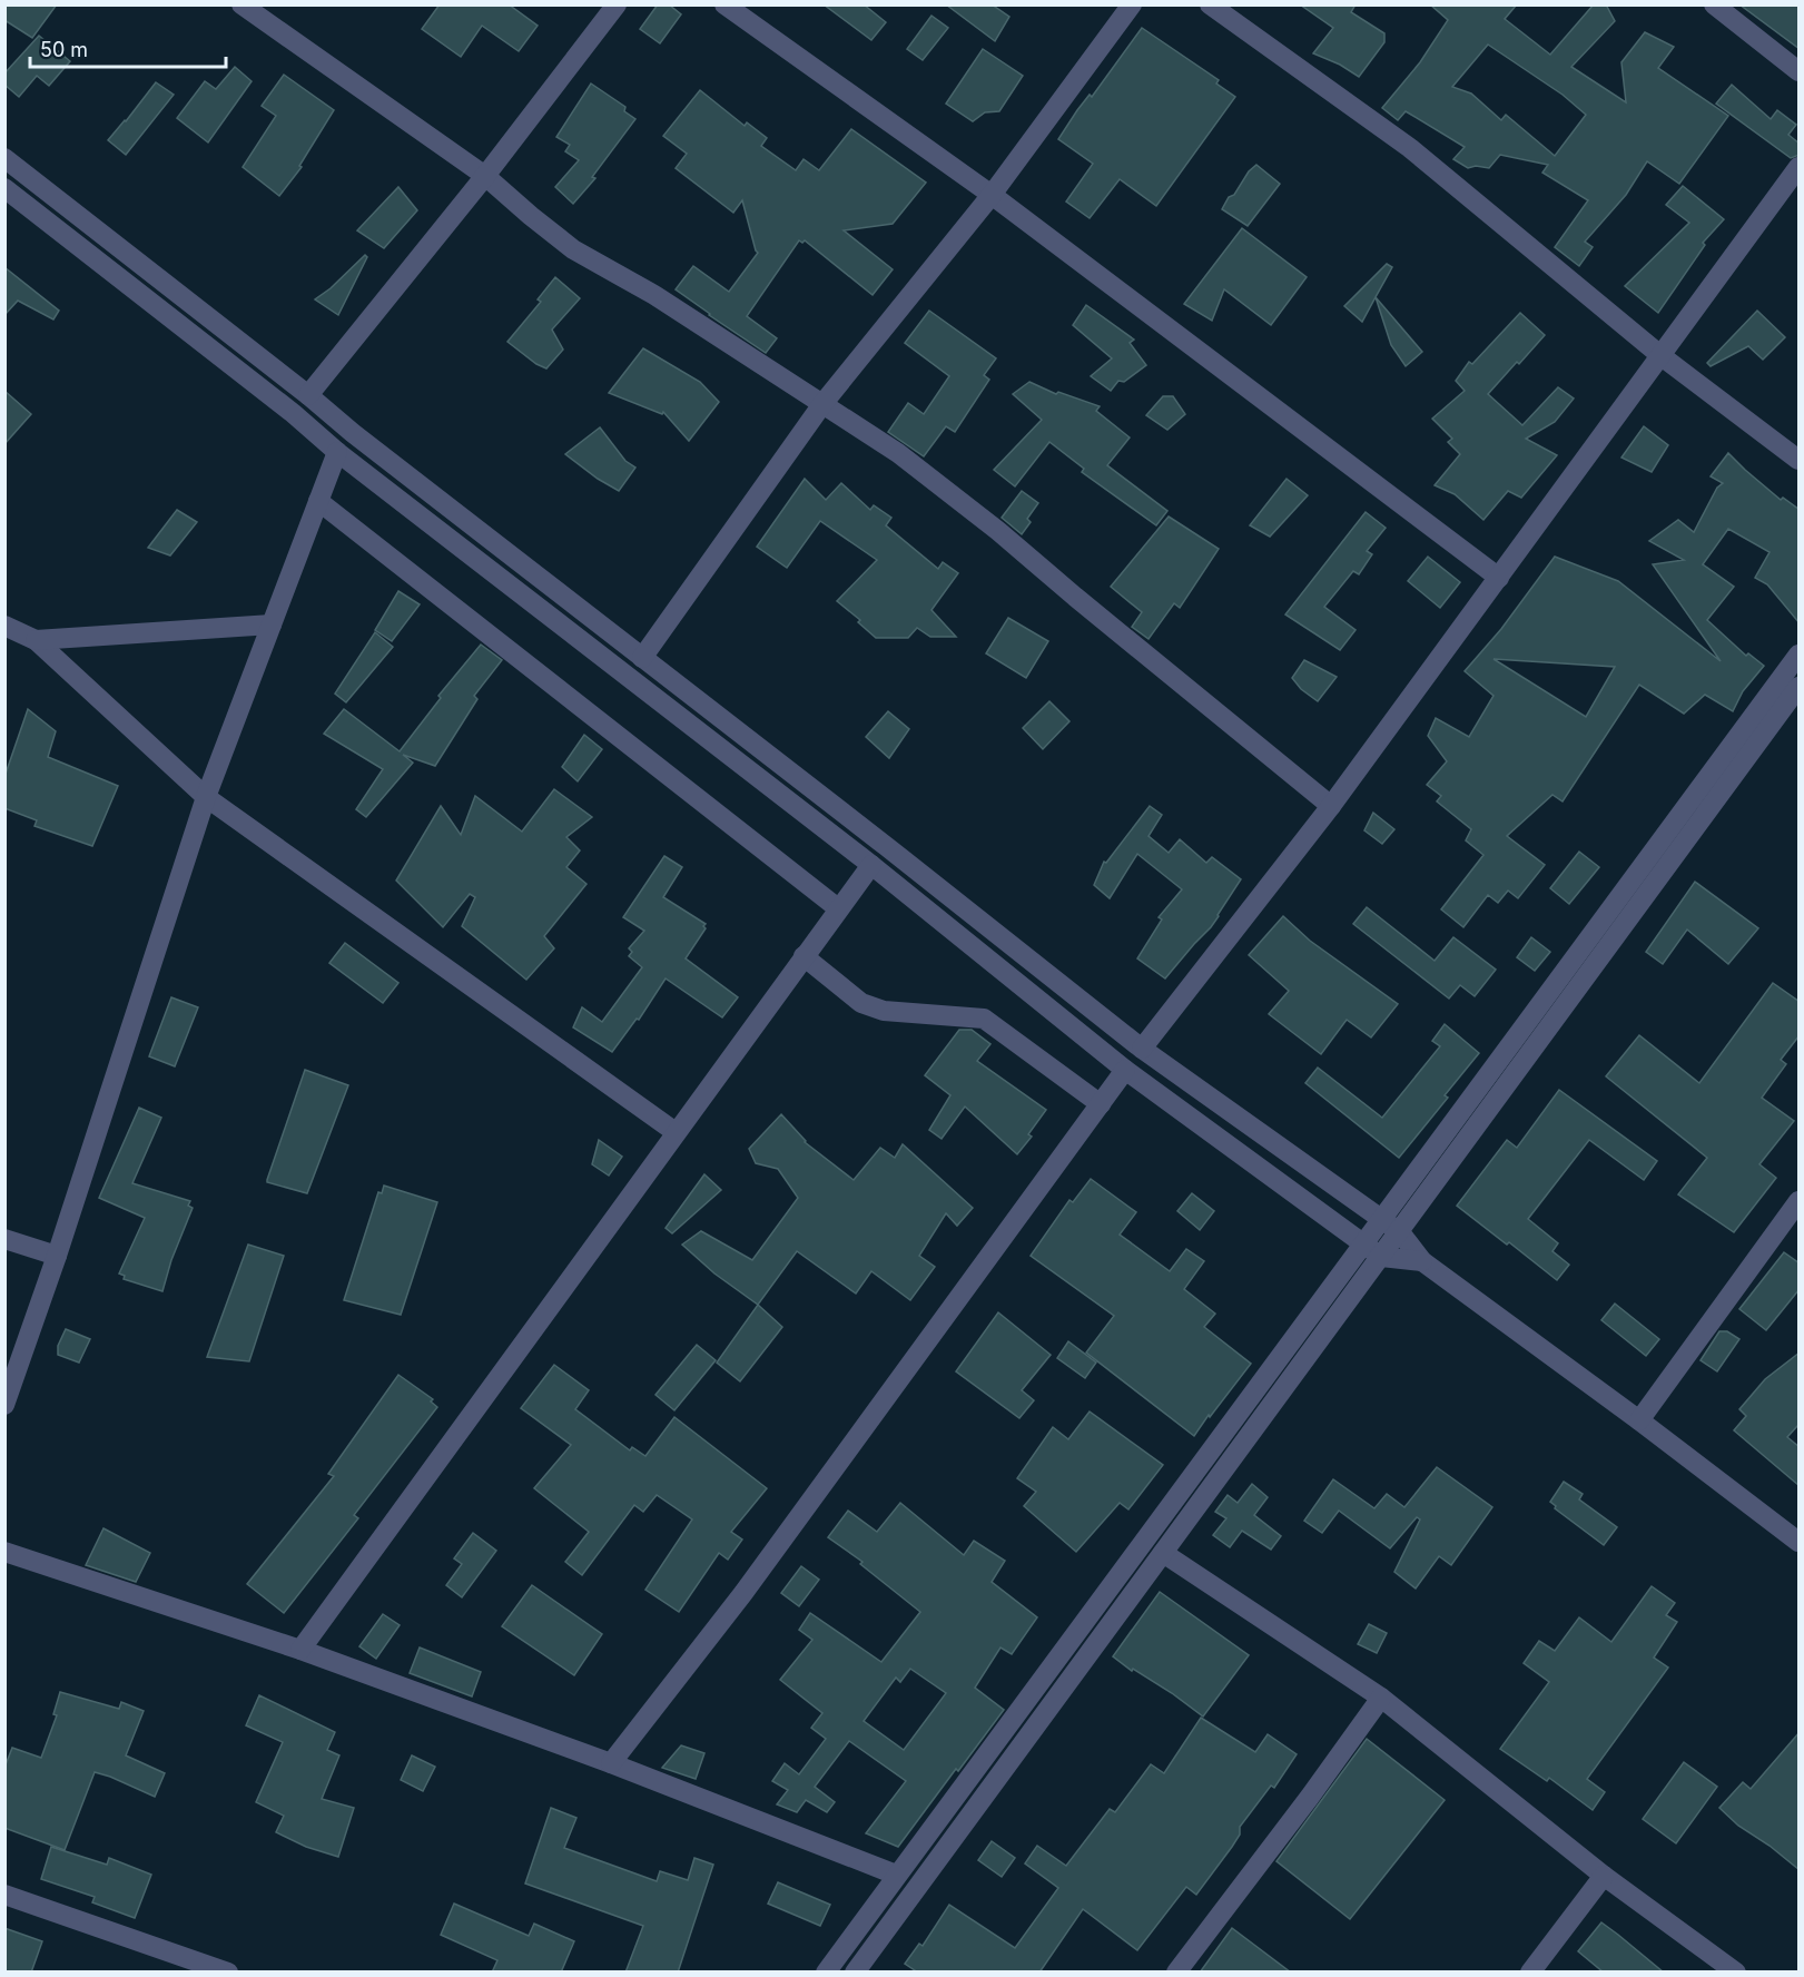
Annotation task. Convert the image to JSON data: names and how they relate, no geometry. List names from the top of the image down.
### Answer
{
  "scale_bar": "50 m"
}
